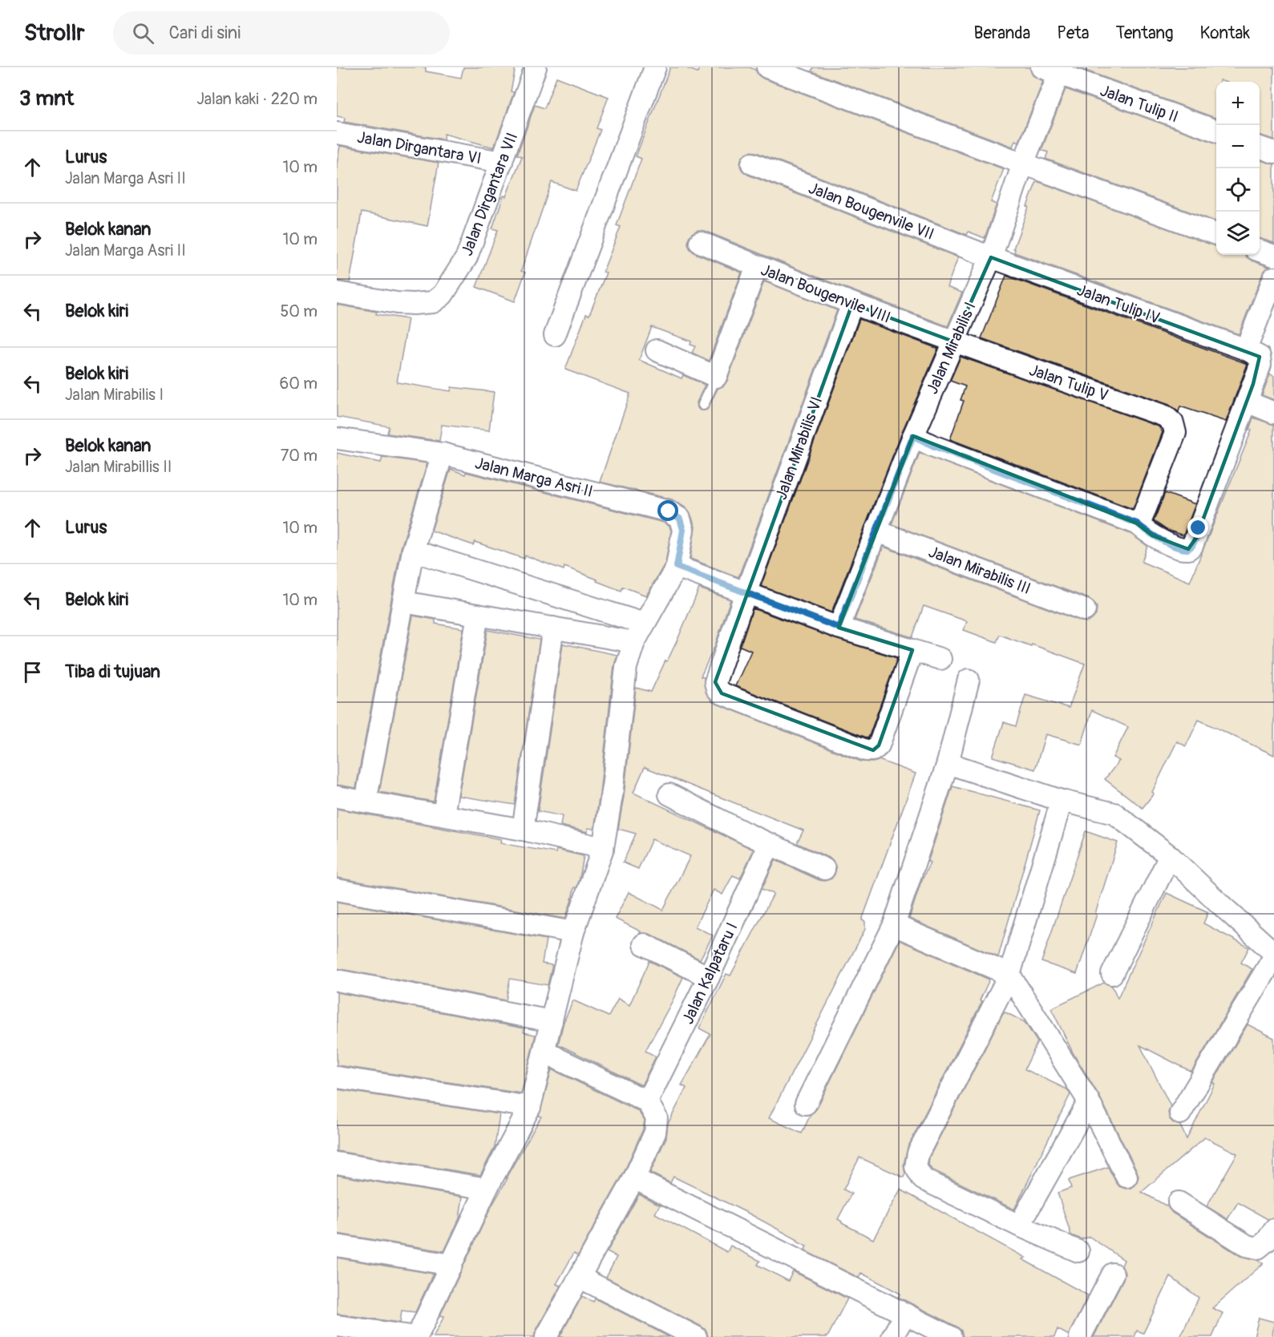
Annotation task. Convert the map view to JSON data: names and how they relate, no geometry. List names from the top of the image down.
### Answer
{
  "streets": {
    "street": [
      "Jalan Tulip II",
      "Jalan Dirgantara VI",
      "Jalan Dirgantara VII",
      "Jalan Bougenvile VII",
      "Jalan Bougenvile VIII",
      "Jalan Tulip IV",
      "Jalan Mirabilis I",
      "Jalan Tulip V",
      "Jalan Mirabilis VI",
      "Jalan Marga Asri II",
      "Jalan Mirabilis III",
      "Jalan Kalpataru I"
    ]
  },
  "crossings": [
    ["Jalan Tulip II", "Jalan Mirabilis I"],
    ["Jalan Dirgantara VI", "Jalan Dirgantara VII"],
    ["Jalan Bougenvile VII", "Jalan Tulip IV"],
    ["Jalan Bougenvile VII", "Jalan Mirabilis I"],
    ["Jalan Bougenvile VIII", "Jalan Mirabilis I"],
    ["Jalan Bougenvile VIII", "Jalan Tulip V"],
    ["Jalan Bougenvile VIII", "Jalan Mirabilis VI"],
    ["Jalan Tulip IV", "Jalan Mirabilis I"],
    ["Jalan Mirabilis I", "Jalan Tulip V"],
    ["Jalan Mirabilis I", "Jalan Mirabilis III"]
  ],
  "page": {
    "header": "Strollr",
    "search": "Cari di sini",
    "nav": [
      "Beranda",
      "Peta",
      "Tentang",
      "Kontak"
    ],
    "heading": ["3 mnt", "Jalan kaki · 220 m"],
    "map_buttons": ["+", "−"],
    "list": [
      ["Lurus", "Jalan Marga Asri II", "10 m"],
      ["Belok kanan", "Jalan Marga Asri II", "10 m"],
      ["Belok kiri", "50 m"],
      ["Belok kiri", "Jalan Mirabilis I", "60 m"],
      ["Belok kanan", "Jalan Mirabillis II", "70 m"],
      ["Lurus", "10 m"],
      ["Belok kiri", "10 m"],
      "Tiba di tujuan"
    ]
  }
}
